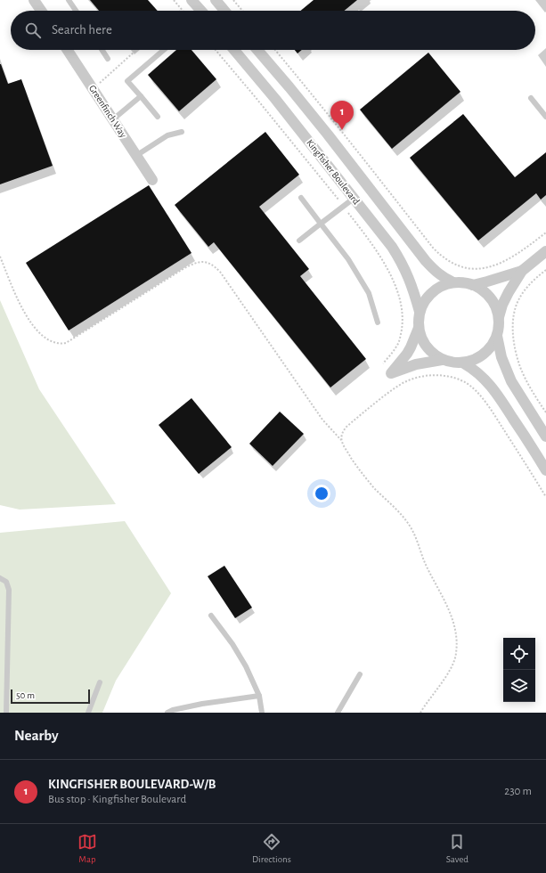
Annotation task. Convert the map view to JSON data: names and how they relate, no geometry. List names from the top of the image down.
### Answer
{
  "streets": {
    "street": ["Greenfinch Way", "Kingfisher Boulevard"]
  },
  "scale_bar": "50 m",
  "page": {
    "search": "Search here",
    "pins": "1",
    "scale": "50 m",
    "heading": "Nearby",
    "list": [
      {
        "mark": "1",
        "name": "KINGFISHER BOULEVARD-W/B",
        "note": "Bus stop · Kingfisher Boulevard",
        "value": "230 m"
      }
    ],
    "nav": ["Map", "Directions", "Saved"]
  }
}
